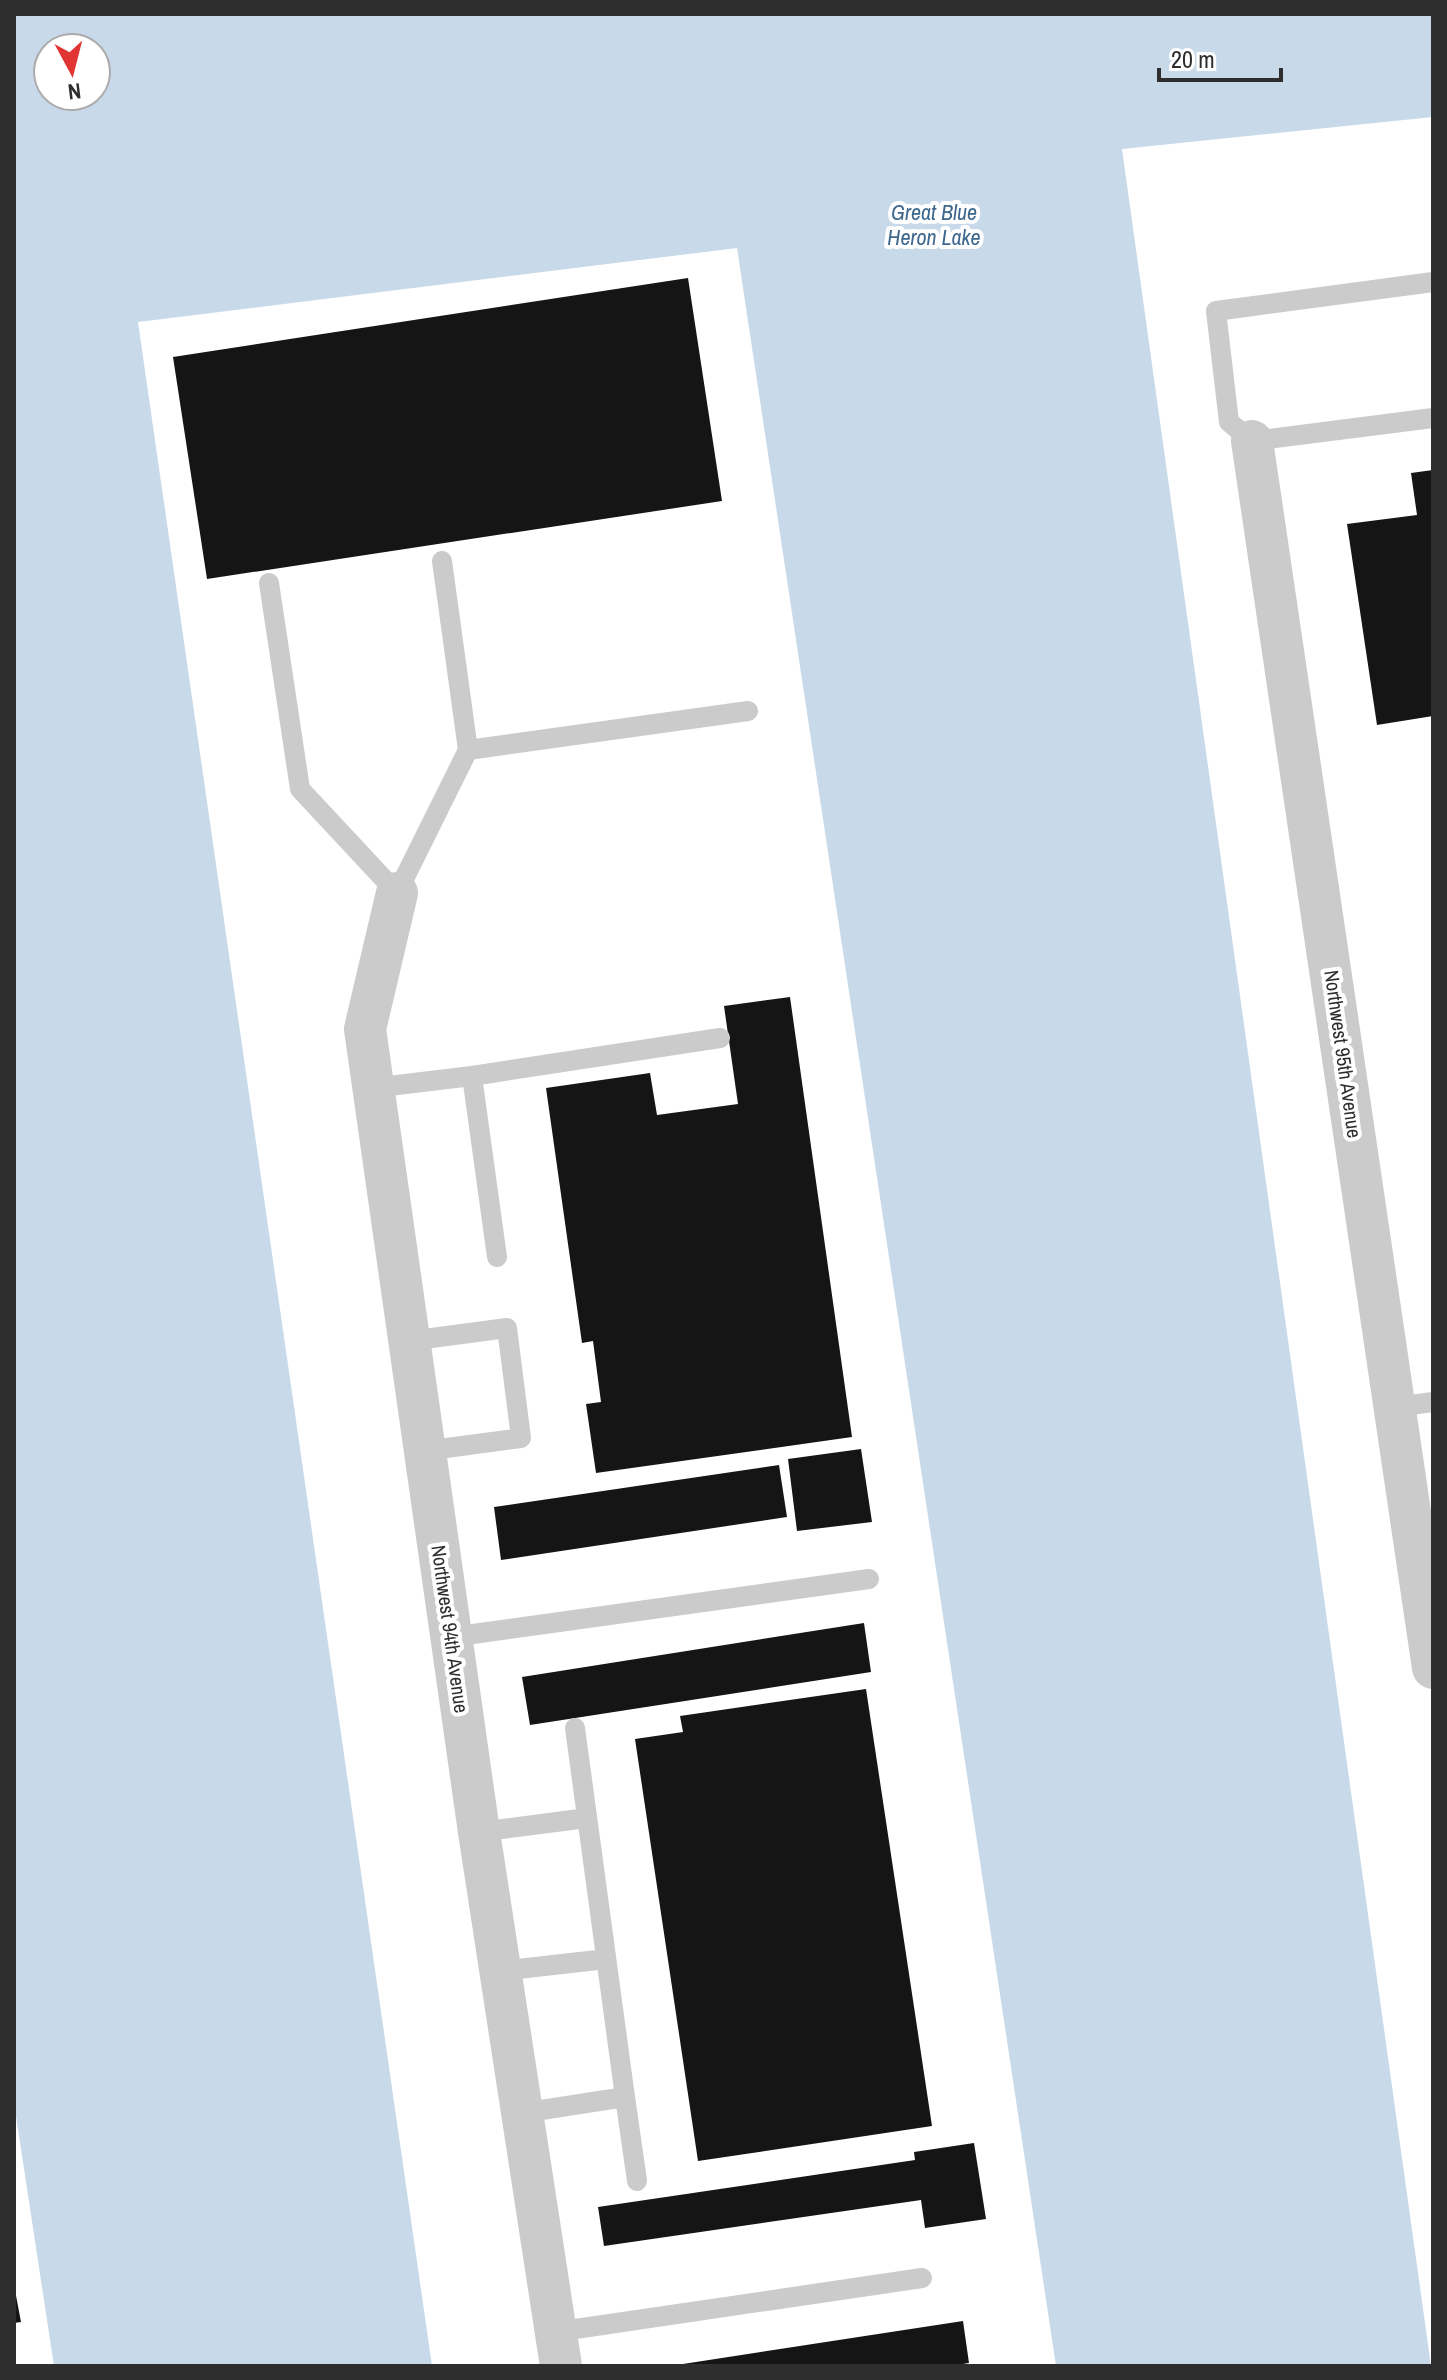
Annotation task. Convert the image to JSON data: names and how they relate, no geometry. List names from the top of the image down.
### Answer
{
  "streets": {
    "street": ["Northwest 95th Avenue", "Northwest 94th Avenue"]
  },
  "water": ["Great Blue Heron Lake"],
  "scale_bar": "20 m",
  "north": "bottom"
}
